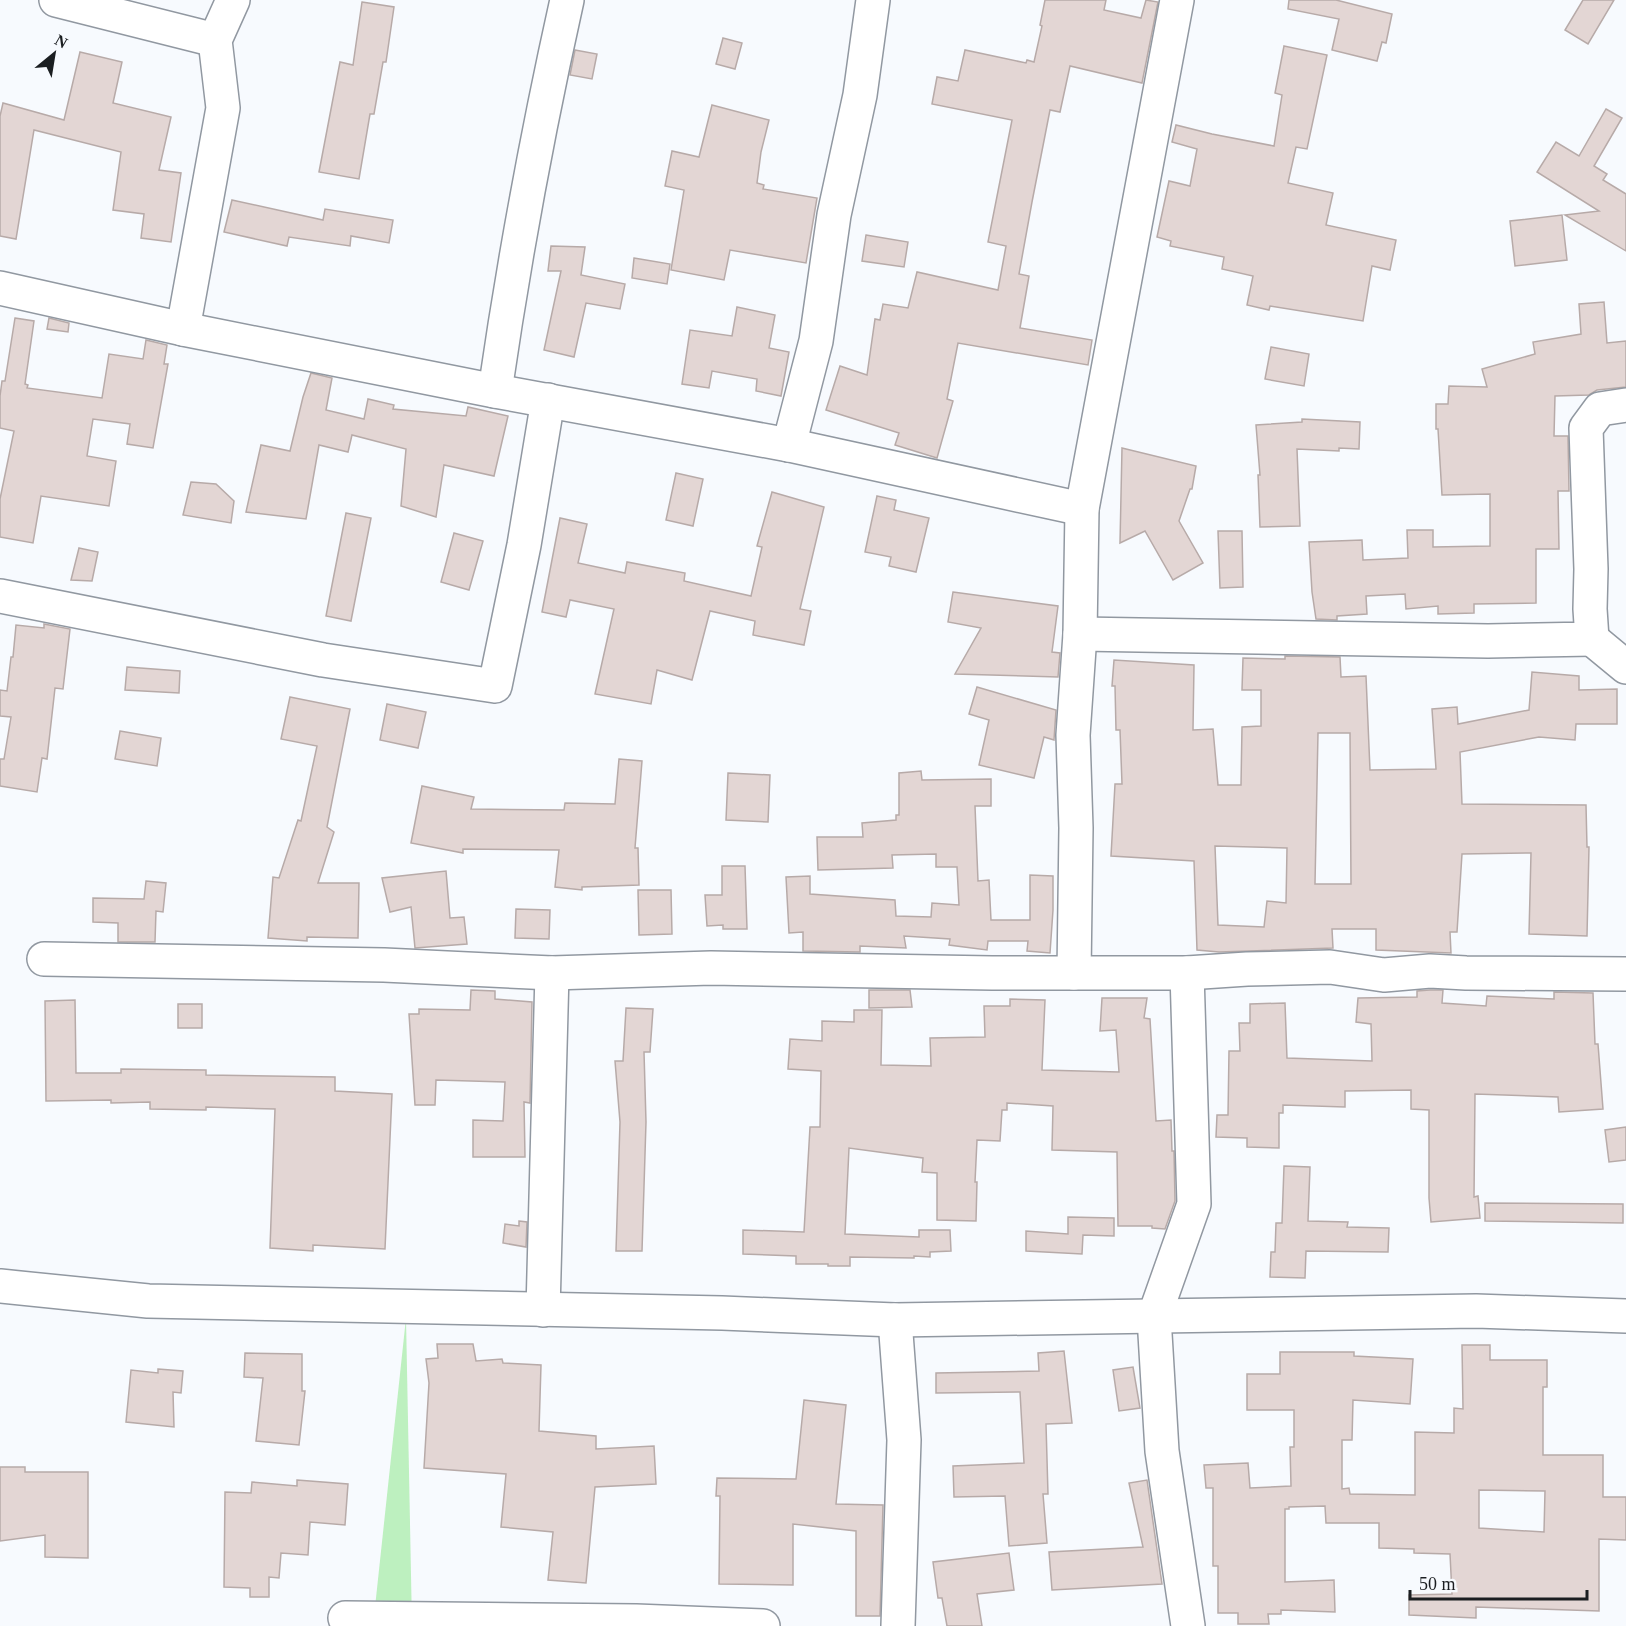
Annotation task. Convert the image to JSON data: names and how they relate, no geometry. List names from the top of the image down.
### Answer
{
  "scale_bar": "50 m",
  "north": "top right"
}
